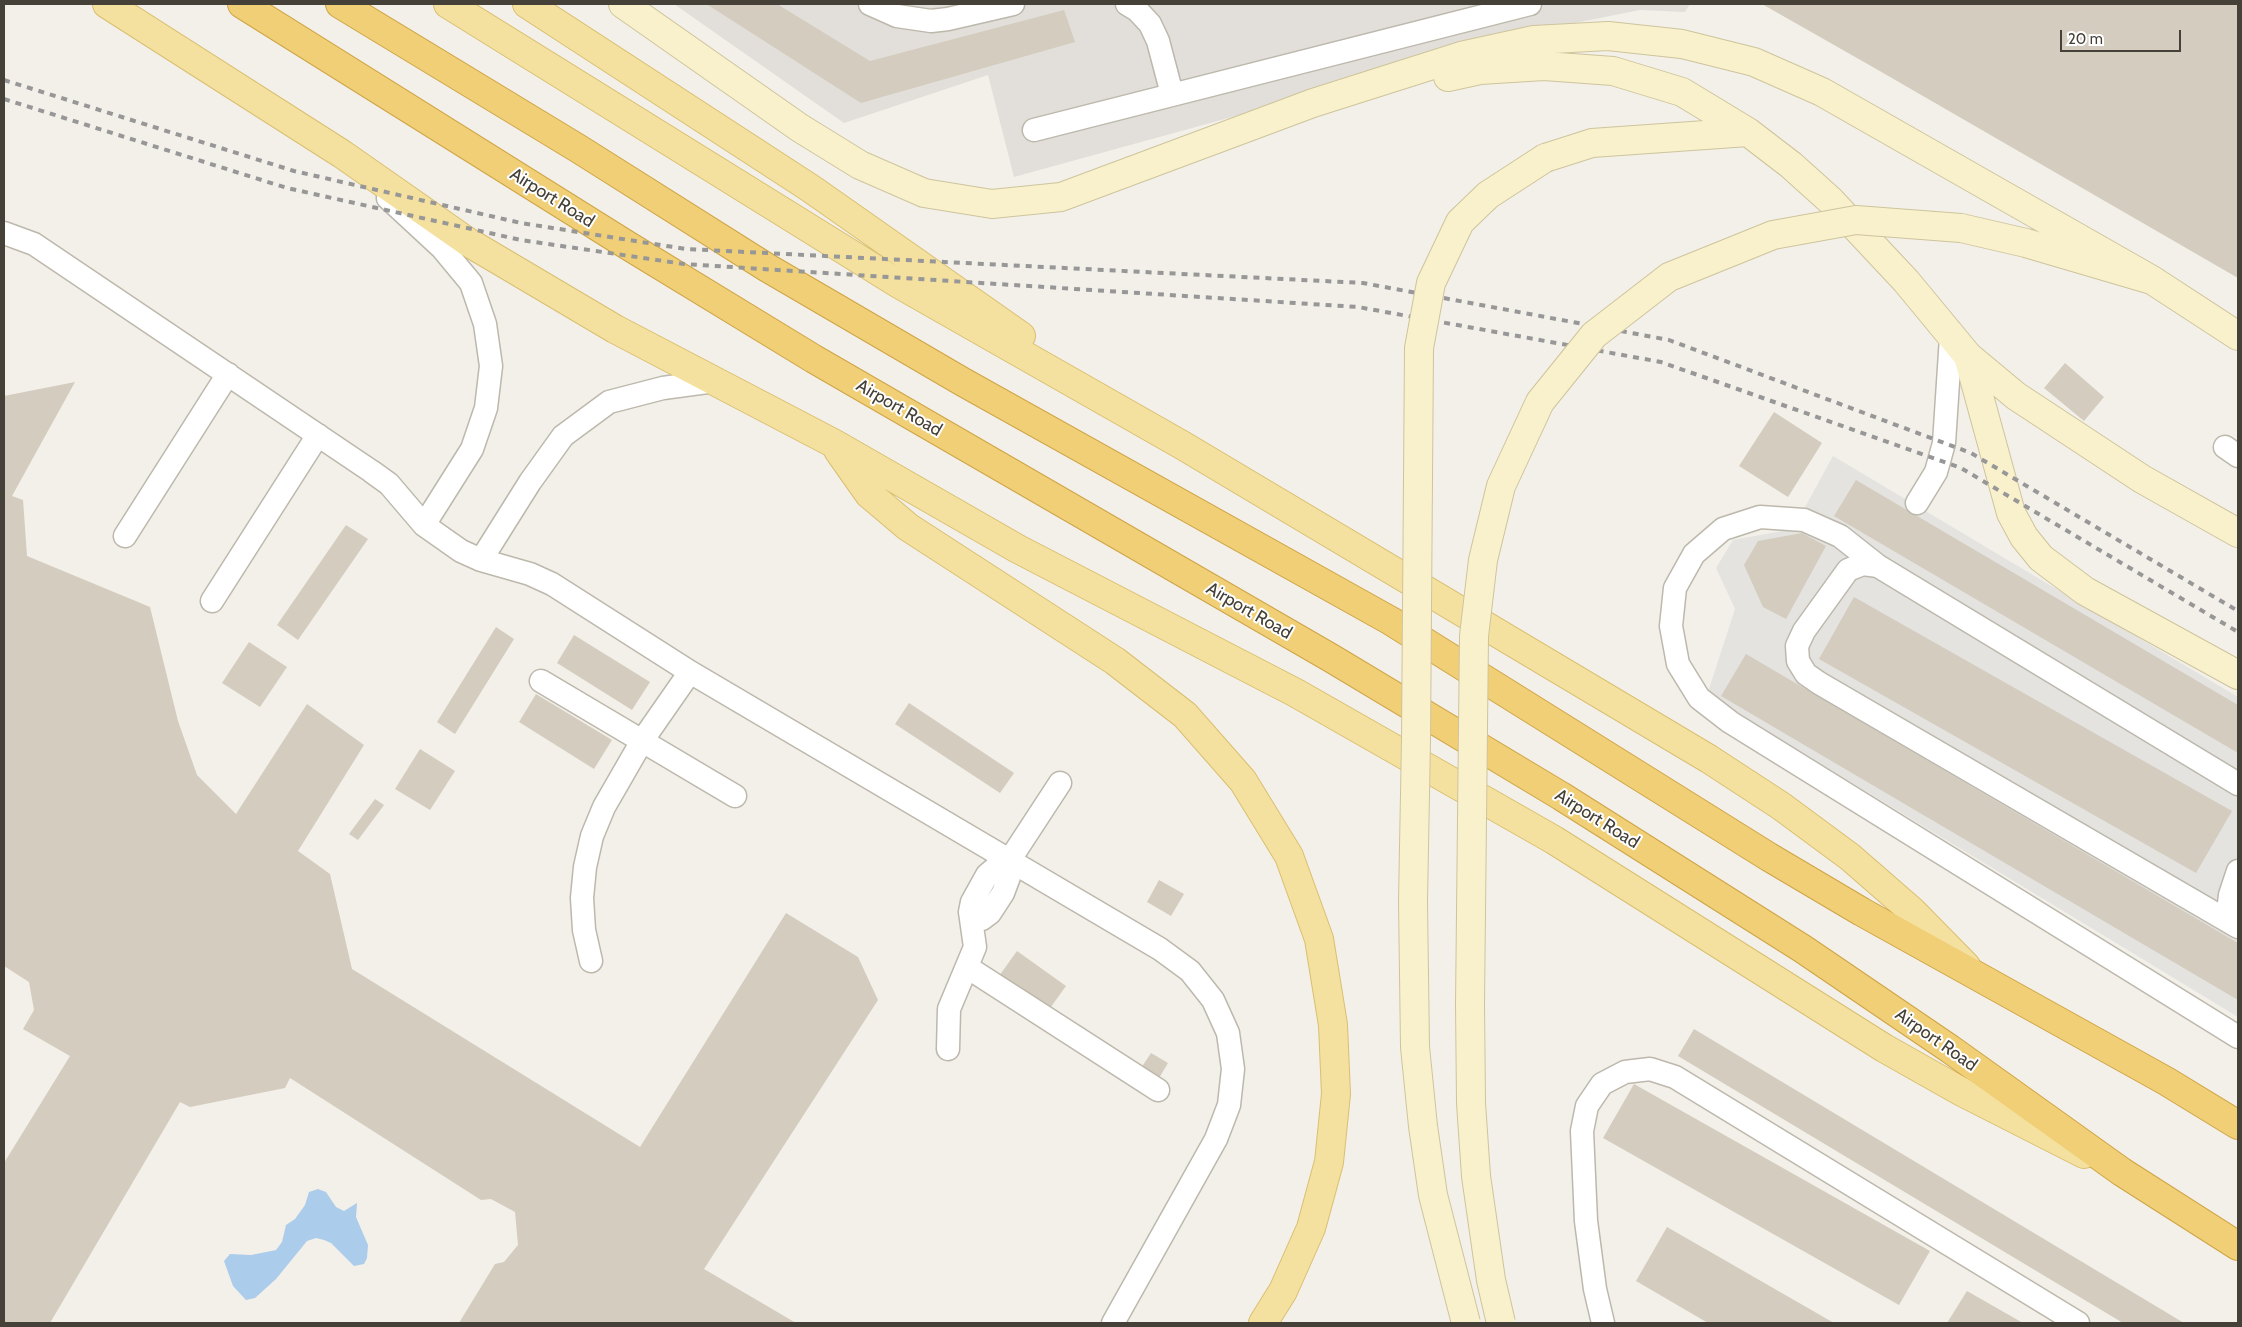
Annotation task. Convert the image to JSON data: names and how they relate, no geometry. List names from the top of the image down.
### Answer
{
  "streets": {
    "highway": ["Airport Road"]
  },
  "scale_bar": "20 m"
}
